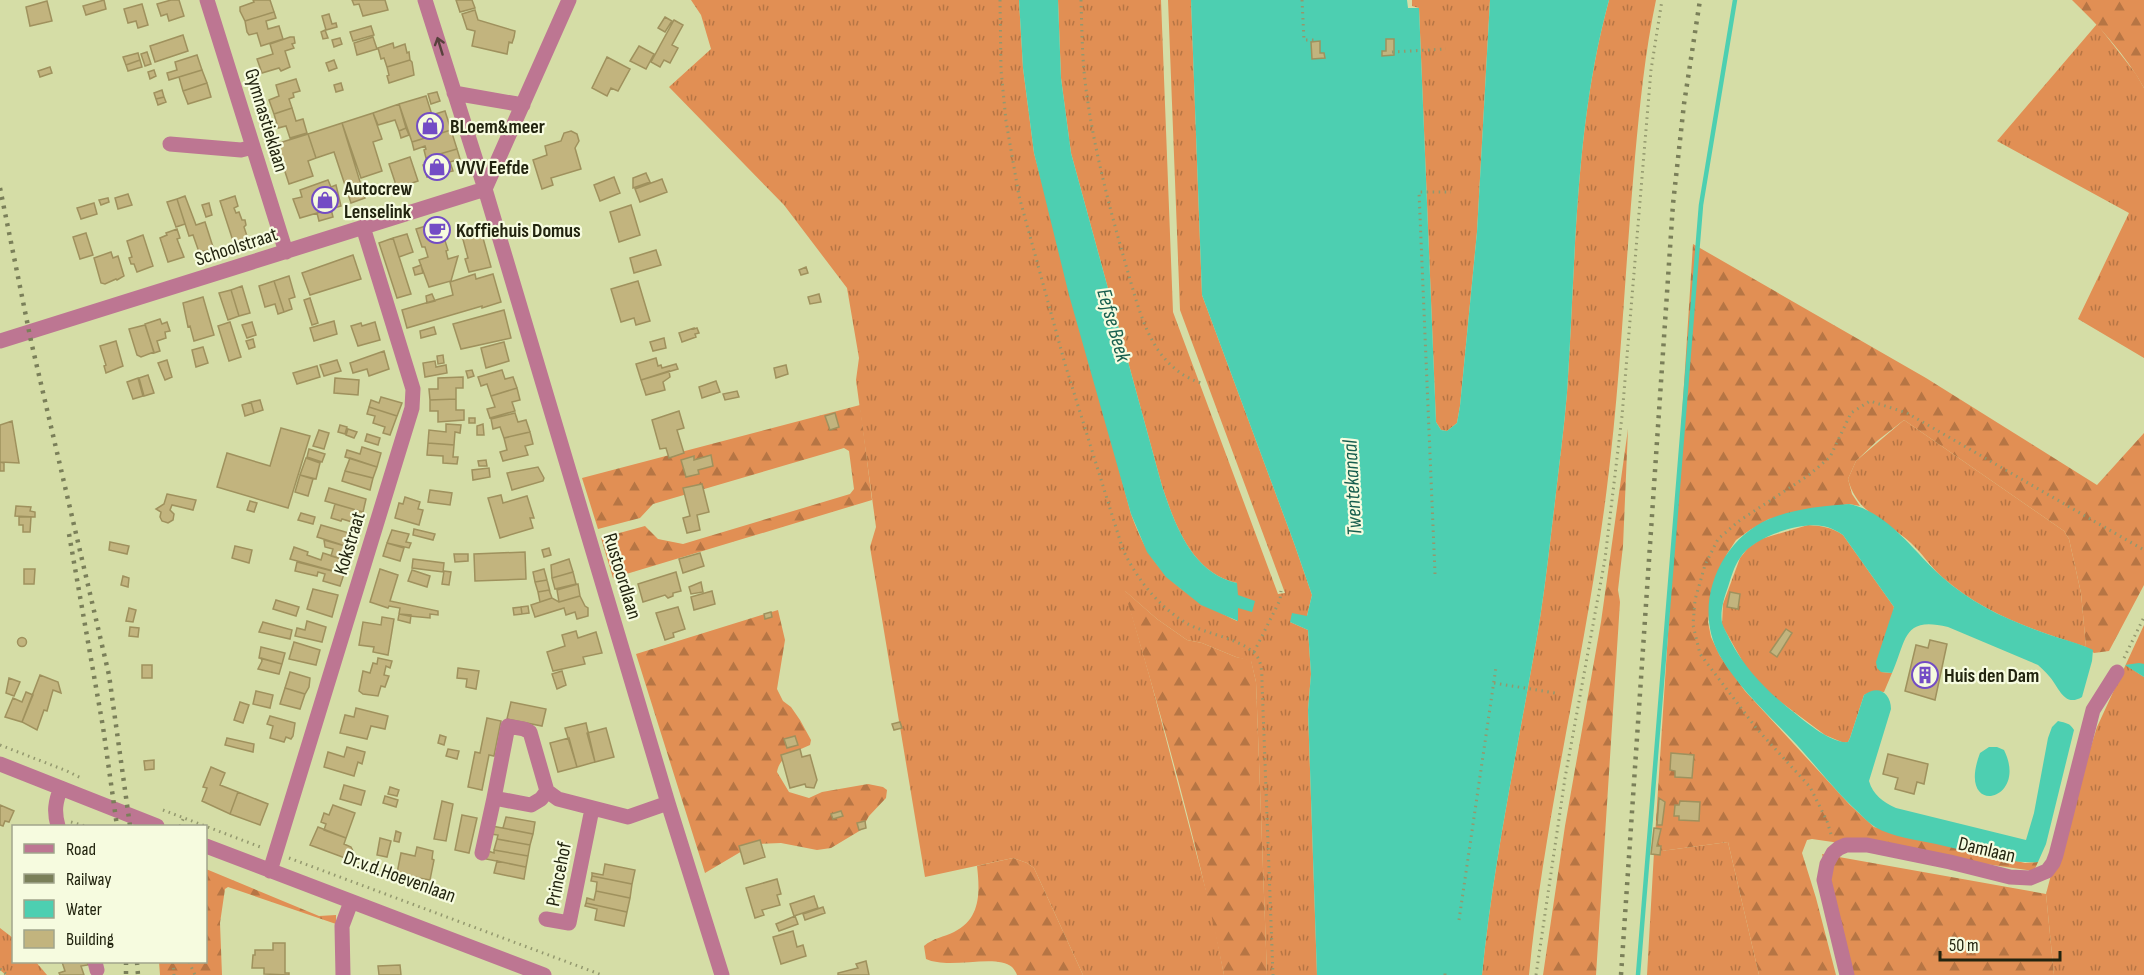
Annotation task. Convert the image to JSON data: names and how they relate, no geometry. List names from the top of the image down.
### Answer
{
  "streets": {
    "street": [
      "Gymnastieklaan",
      "Schoolstraat",
      "Kokstraat",
      "Rustoordlaan",
      "Damlaan",
      "Princehof",
      "Dr.v.d.Hoevenlaan"
    ]
  },
  "crossings": [
    ["Gymnastieklaan", "Schoolstraat"],
    ["Schoolstraat", "Kokstraat"],
    ["Schoolstraat", "Rustoordlaan"],
    ["Kokstraat", "Dr.v.d.Hoevenlaan"]
  ],
  "water": ["Eefse Beek", "Twentekanaal"],
  "places": {
    "shop": ["BLoem&meer", "VVV Eefde", "Autocrew Lenselink"],
    "cafe": ["Koffiehuis Domus"],
    "building": ["Huis den Dam"]
  },
  "legend": [
    "Road",
    "Railway",
    "Water",
    "Building"
  ],
  "scale_bar": "50 m"
}
